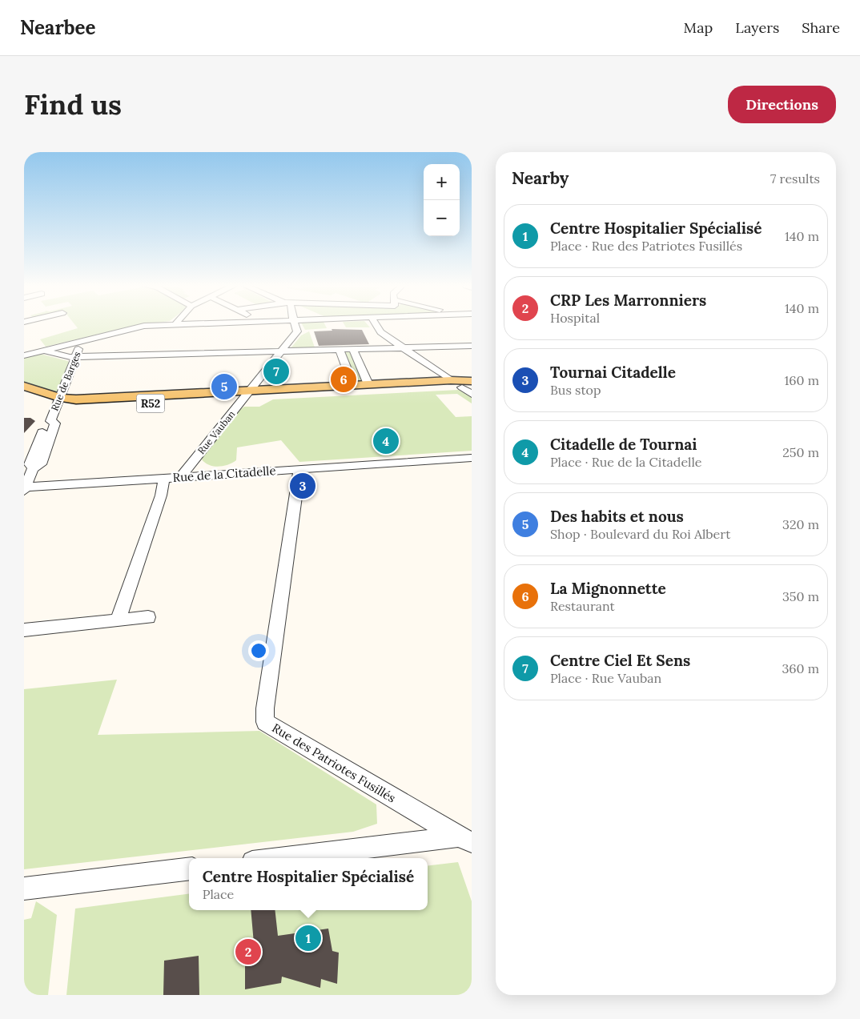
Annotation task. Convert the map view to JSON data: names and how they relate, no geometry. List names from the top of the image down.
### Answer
{
  "streets": {
    "main road": ["R52"],
    "street": [
      "Rue de Barges",
      "Rue Vauban",
      "Rue de la Citadelle",
      "Rue des Patriotes Fusillés"
    ]
  },
  "crossings": [
    ["Rue de Barges", "R52"],
    ["Rue de Barges", "Rue de la Citadelle"],
    ["R52", "Rue Vauban"],
    ["Rue Vauban", "Rue de la Citadelle"],
    ["Rue de la Citadelle", "Rue des Patriotes Fusillés"]
  ],
  "page": {
    "header": "Nearbee",
    "nav": ["Map", "Layers", "Share"],
    "buttons": "Directions",
    "title": "Find us",
    "heading": ["Nearby", "7 results"],
    "map_buttons": ["+", "−"],
    "list": [
      {
        "mark": "1",
        "name": "Centre Hospitalier Spécialisé",
        "note": "Place · Rue des Patriotes Fusillés",
        "value": "140 m"
      },
      {
        "mark": "2",
        "name": "CRP Les Marronniers",
        "note": "Hospital",
        "value": "140 m"
      },
      {
        "mark": "3",
        "name": "Tournai Citadelle",
        "note": "Bus stop",
        "value": "160 m"
      },
      {
        "mark": "4",
        "name": "Citadelle de Tournai",
        "note": "Place · Rue de la Citadelle",
        "value": "250 m"
      },
      {
        "mark": "5",
        "name": "Des habits et nous",
        "note": "Shop · Boulevard du Roi Albert",
        "value": "320 m"
      },
      {
        "mark": "6",
        "name": "La Mignonnette",
        "note": "Restaurant",
        "value": "350 m"
      },
      {
        "mark": "7",
        "name": "Centre Ciel Et Sens",
        "note": "Place · Rue Vauban",
        "value": "360 m"
      }
    ],
    "pins": [
      "7",
      "6",
      "5",
      "4",
      "3",
      "1",
      "2"
    ],
    "popup": ["Centre Hospitalier Spécialisé", "Place"]
  }
}
